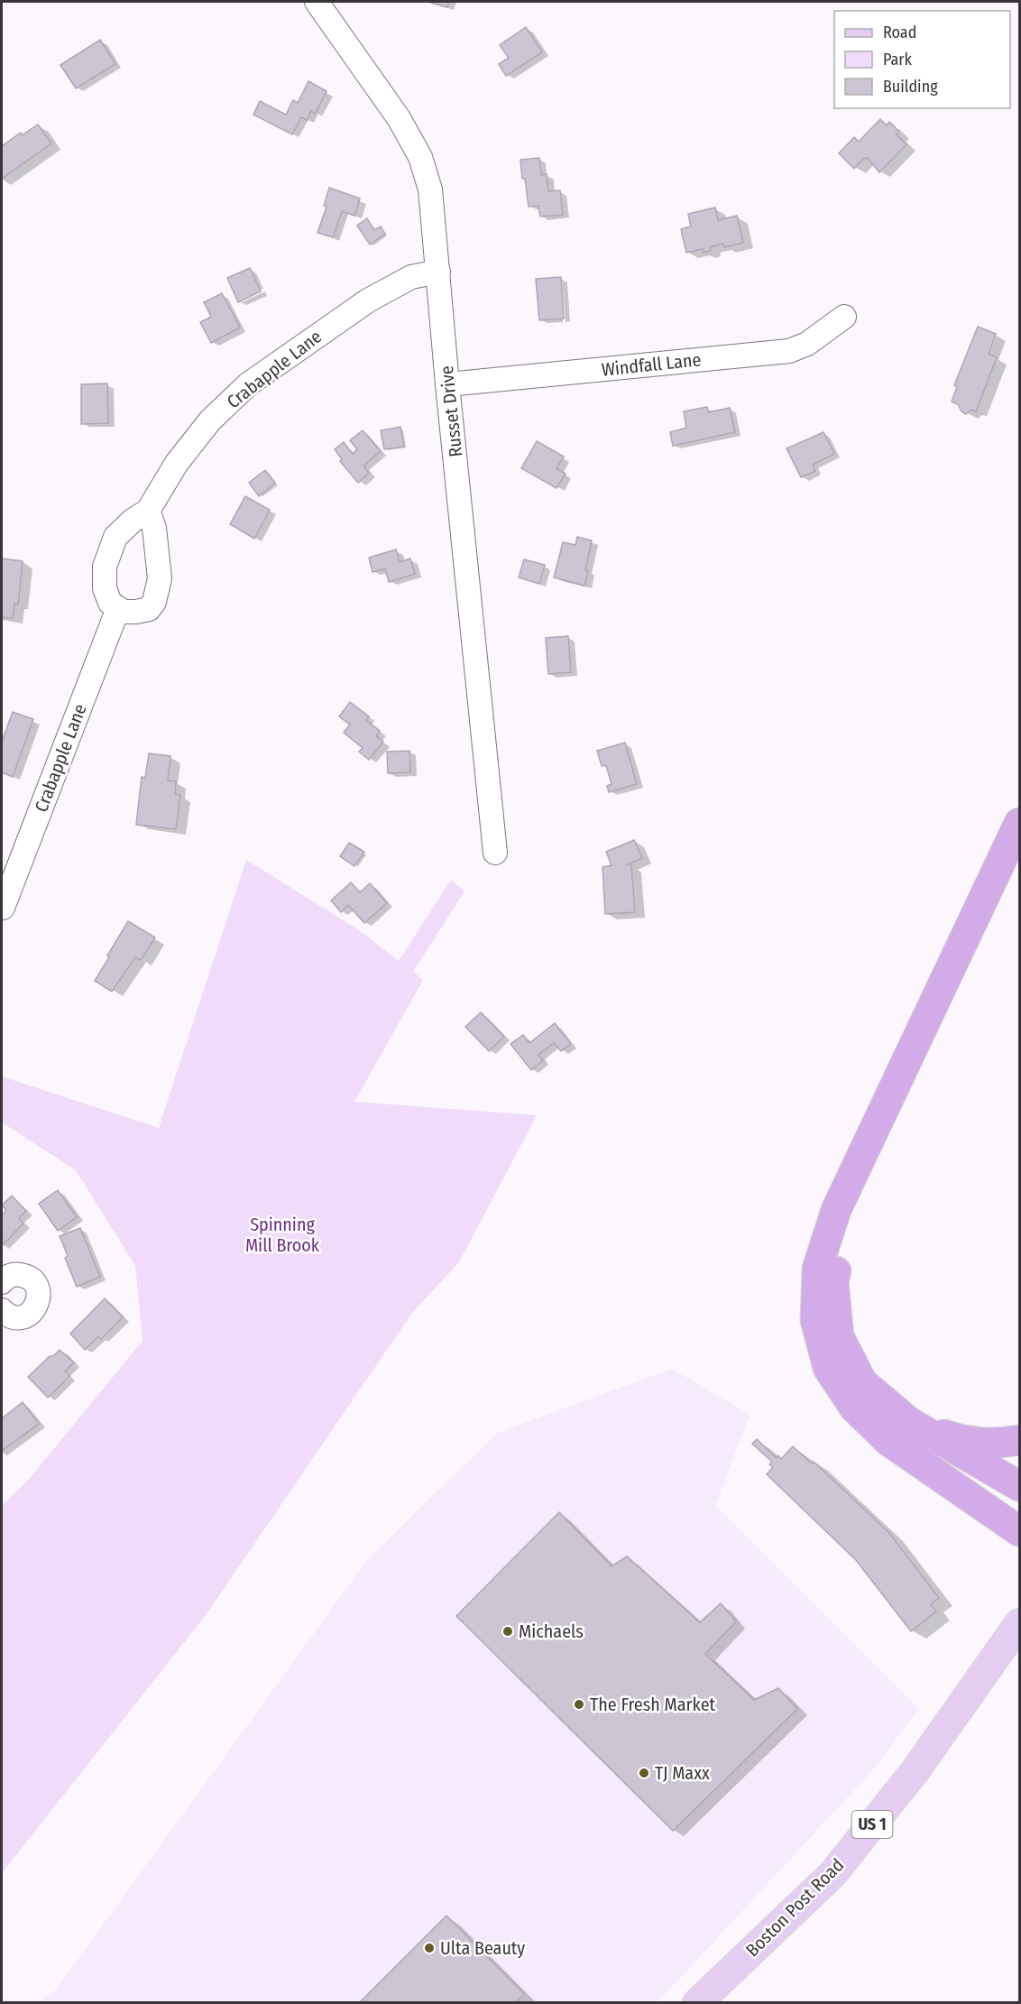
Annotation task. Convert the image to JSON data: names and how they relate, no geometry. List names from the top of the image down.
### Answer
{
  "streets": {
    "main road": ["US 1", "Boston Post Road"],
    "street": ["Windfall Lane", "Crabapple Lane", "Russet Drive"]
  },
  "crossings": [
    ["Windfall Lane", "Russet Drive"],
    ["Crabapple Lane", "Russet Drive"]
  ],
  "parks": ["Spinning Mill Brook"],
  "places": [
    "Michaels",
    "The Fresh Market",
    "TJ Maxx",
    "Ulta Beauty"
  ],
  "legend": ["Road", "Park", "Building"]
}
